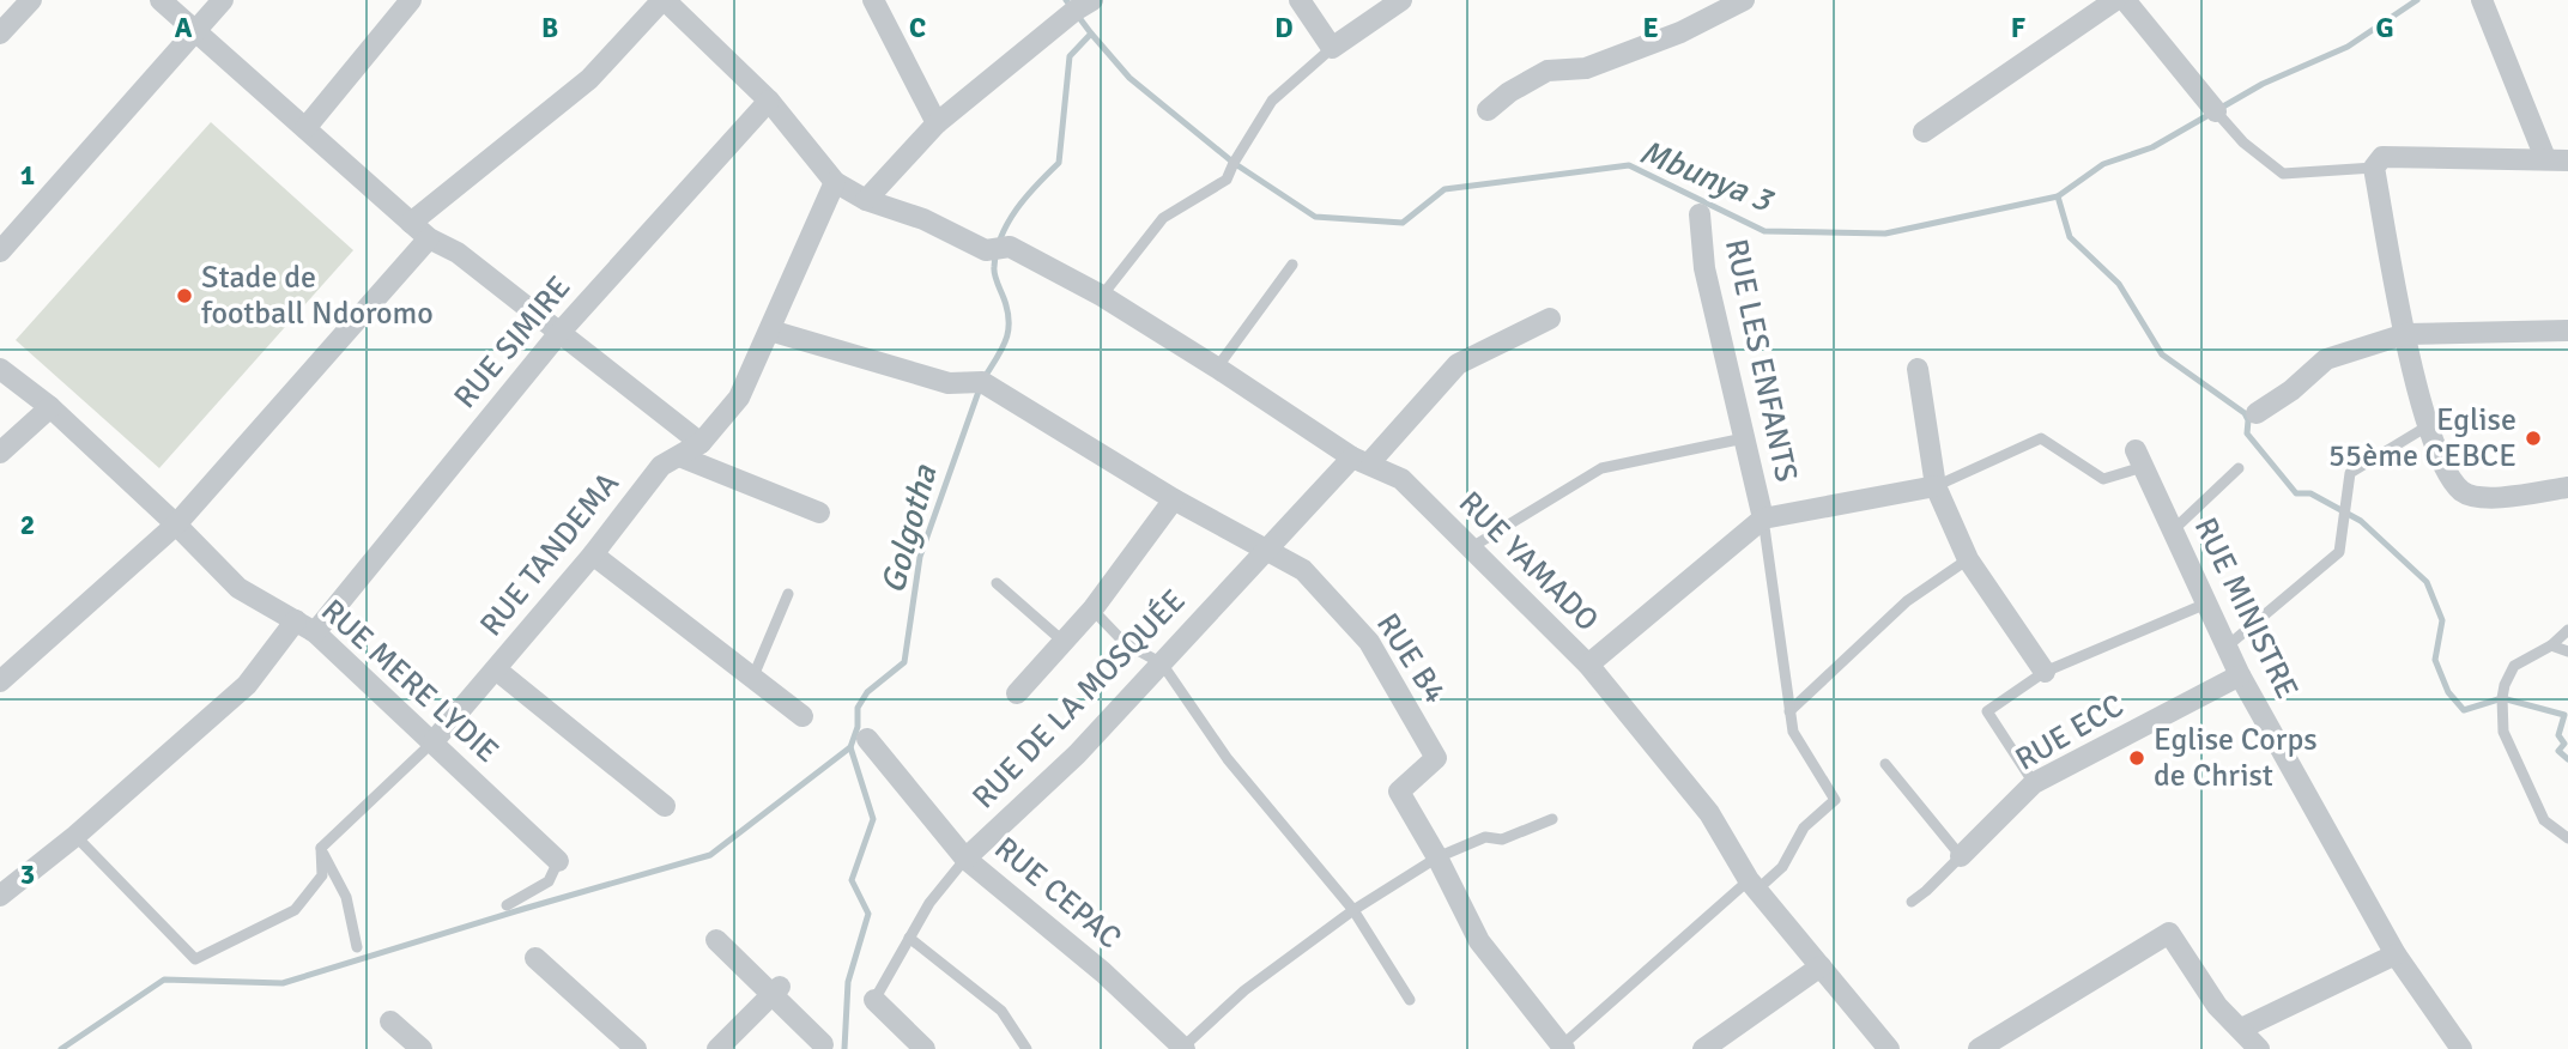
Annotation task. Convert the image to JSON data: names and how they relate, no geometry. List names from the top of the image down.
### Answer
{
  "streets": {
    "street": [
      "RUE SIMIRE",
      "RUE LES ENFANTS",
      "RUE TANDEMA",
      "RUE YAMADO",
      "RUE MINISTRE",
      "RUE B4",
      "RUE MERE LYDIE",
      "RUE DE LA MOSQUÉE",
      "RUE ECC",
      "RUE CEPAC"
    ]
  },
  "crossings": [
    ["RUE SIMIRE", "RUE MERE LYDIE"],
    ["RUE LES ENFANTS", "RUE YAMADO"],
    ["RUE TANDEMA", "RUE B4"],
    ["RUE TANDEMA", "RUE MERE LYDIE"],
    ["RUE YAMADO", "RUE DE LA MOSQUÉE"],
    ["RUE MINISTRE", "RUE ECC"],
    ["RUE B4", "RUE DE LA MOSQUÉE"],
    ["RUE DE LA MOSQUÉE", "RUE CEPAC"]
  ],
  "water": ["Mbunya 3", "Golgotha"],
  "places": ["Stade de football Ndoromo", "Eglise 55ème CEBCE", "Eglise Corps de Christ"],
  "grid": {
    "columns": [
      "A",
      "B",
      "C",
      "D",
      "E",
      "F",
      "G"
    ],
    "rows": ["1", "2", "3"]
  }
}
